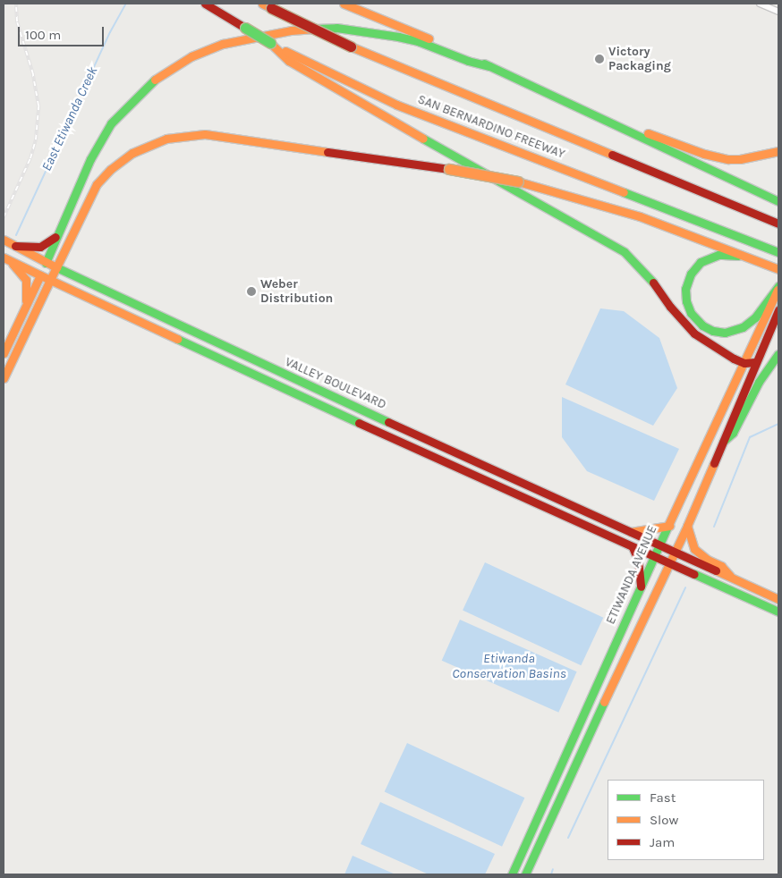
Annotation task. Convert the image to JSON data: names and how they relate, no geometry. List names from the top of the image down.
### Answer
{
  "streets": {
    "main road": ["SAN BERNARDINO FREEWAY", "VALLEY BOULEVARD", "ETIWANDA AVENUE"]
  },
  "crossings": [
    ["VALLEY BOULEVARD", "ETIWANDA AVENUE"]
  ],
  "water": ["East Etiwanda Creek", "Etiwanda Conservation Basins"],
  "places": ["Victory Packaging", "Weber Distribution"],
  "legend": ["Fast", "Slow", "Jam"],
  "scale_bar": "100 m"
}
